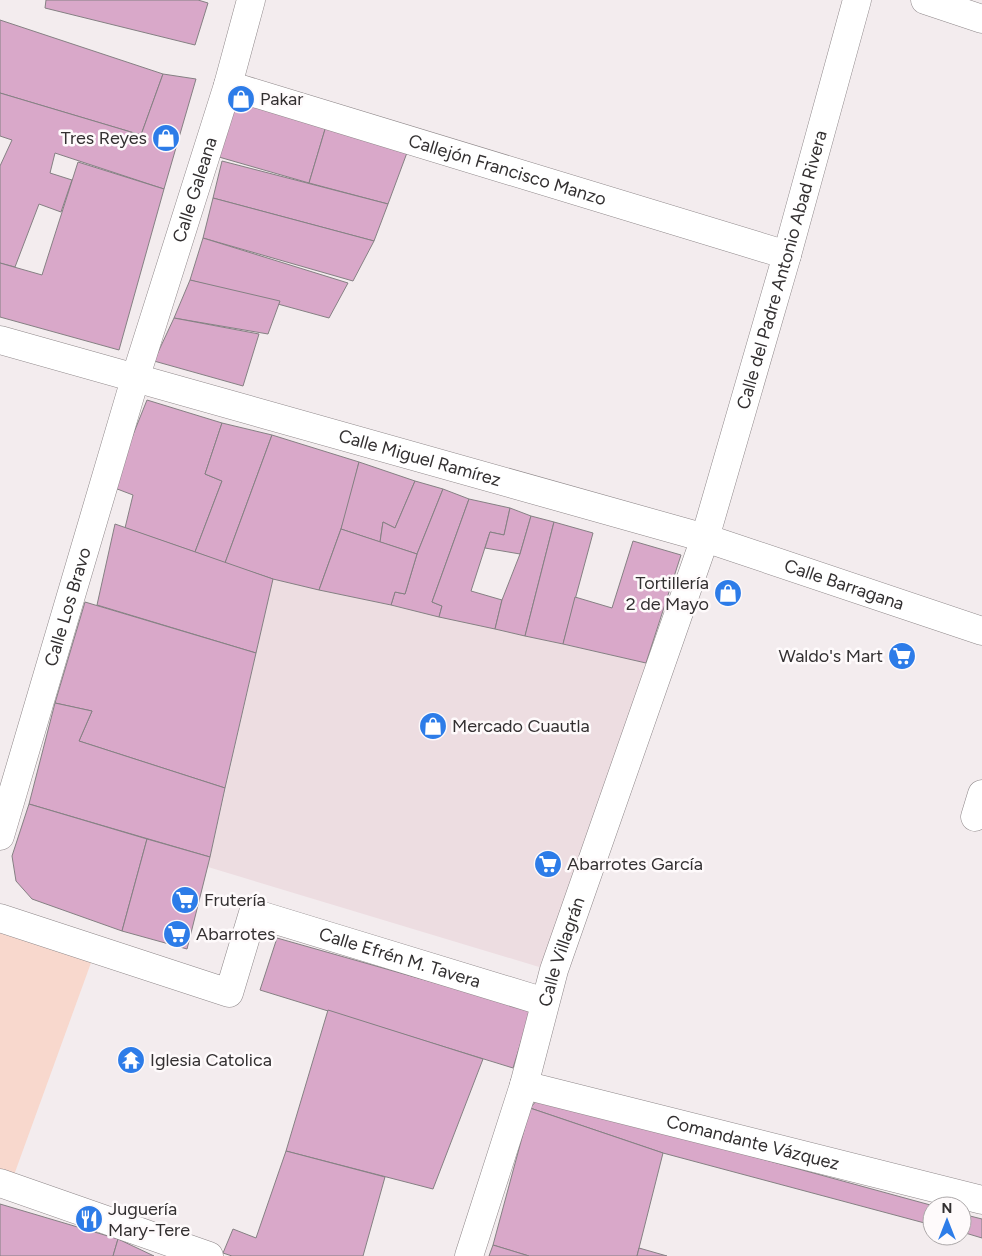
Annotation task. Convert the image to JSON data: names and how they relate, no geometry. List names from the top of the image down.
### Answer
{
  "streets": {
    "street": [
      "Callejón Francisco Manzo",
      "Calle Galeana",
      "Calle del Padre Antonio Abad Rivera",
      "Calle Miguel Ramírez",
      "Calle Barragana",
      "Calle Los Bravo",
      "Calle Villagrán",
      "Calle Efrén M. Tavera",
      "Comandante Vázquez"
    ]
  },
  "crossings": [
    ["Callejón Francisco Manzo", "Calle Galeana"],
    ["Callejón Francisco Manzo", "Calle del Padre Antonio Abad Rivera"],
    ["Calle Galeana", "Calle Miguel Ramírez"],
    ["Calle Galeana", "Calle Los Bravo"],
    ["Calle del Padre Antonio Abad Rivera", "Calle Miguel Ramírez"],
    ["Calle del Padre Antonio Abad Rivera", "Calle Barragana"],
    ["Calle del Padre Antonio Abad Rivera", "Calle Villagrán"],
    ["Calle Miguel Ramírez", "Calle Barragana"],
    ["Calle Miguel Ramírez", "Calle Los Bravo"],
    ["Calle Miguel Ramírez", "Calle Villagrán"],
    ["Calle Barragana", "Calle Villagrán"],
    ["Calle Villagrán", "Calle Efrén M. Tavera"],
    ["Calle Villagrán", "Comandante Vázquez"]
  ],
  "places": {
    "shop": [
      "Pakar",
      "Tres Reyes",
      "Tortillería 2 de Mayo",
      "Mercado Cuautla"
    ],
    "supermarket": [
      "Waldo's Mart",
      "Abarrotes García",
      "Frutería",
      "Abarrotes"
    ],
    "temple": ["Iglesia Catolica"],
    "restaurant": ["Juguería Mary-Tere"]
  },
  "north": "top"
}
